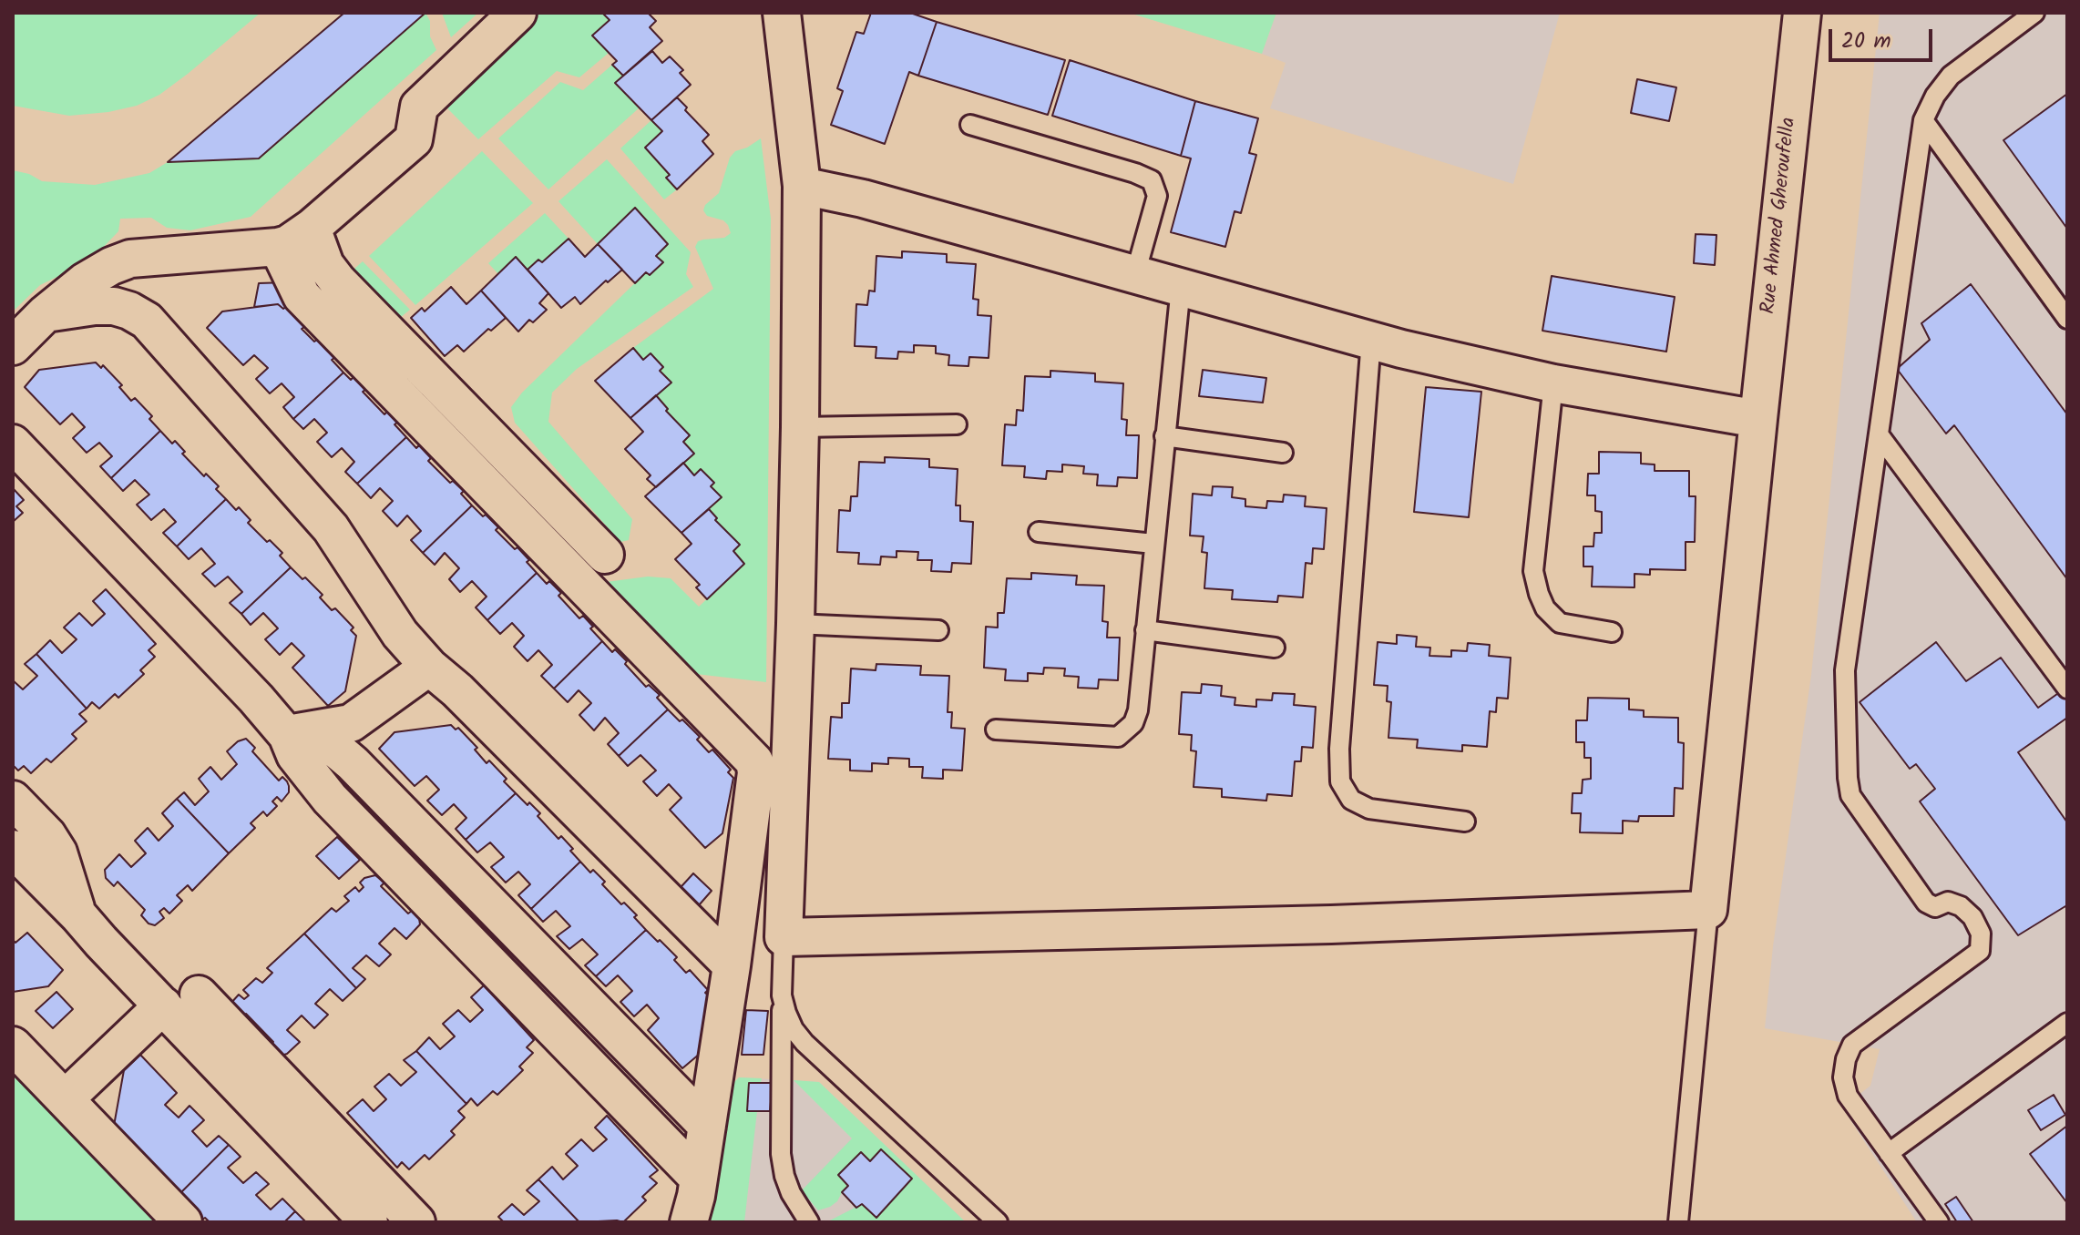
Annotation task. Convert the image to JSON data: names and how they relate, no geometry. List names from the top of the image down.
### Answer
{
  "streets": {
    "street": ["Rue Ahmed Gheroufella"]
  },
  "scale_bar": "20 m"
}
